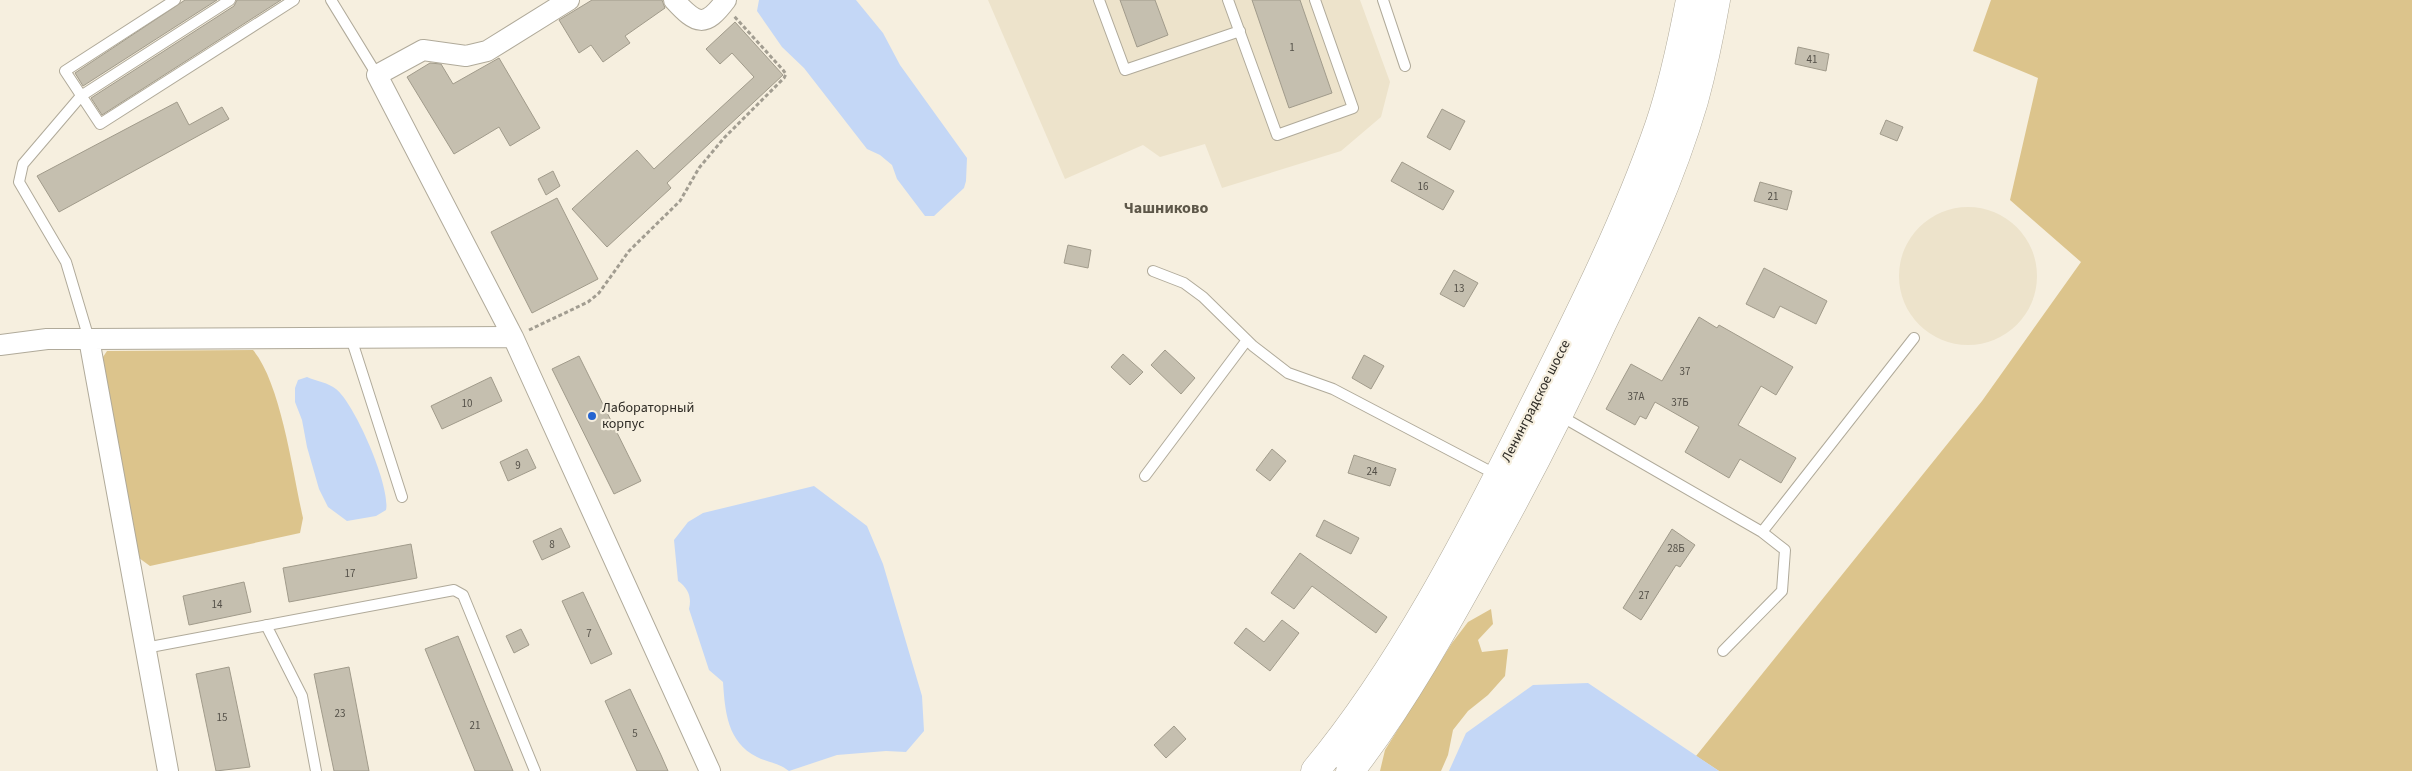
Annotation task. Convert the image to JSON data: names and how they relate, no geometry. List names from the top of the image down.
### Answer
{
  "streets": {
    "highway": ["Ленинградское шоссе"]
  },
  "districts": ["Чашниково"],
  "places": ["Лабораторный корпус"],
  "house_numbers": [
    "1",
    "41",
    "16",
    "21",
    "13",
    "37",
    "37А",
    "37Б",
    "10",
    "9",
    "24",
    "8",
    "28Б",
    "17",
    "27",
    "14",
    "7",
    "23",
    "15",
    "21",
    "5"
  ]
}
